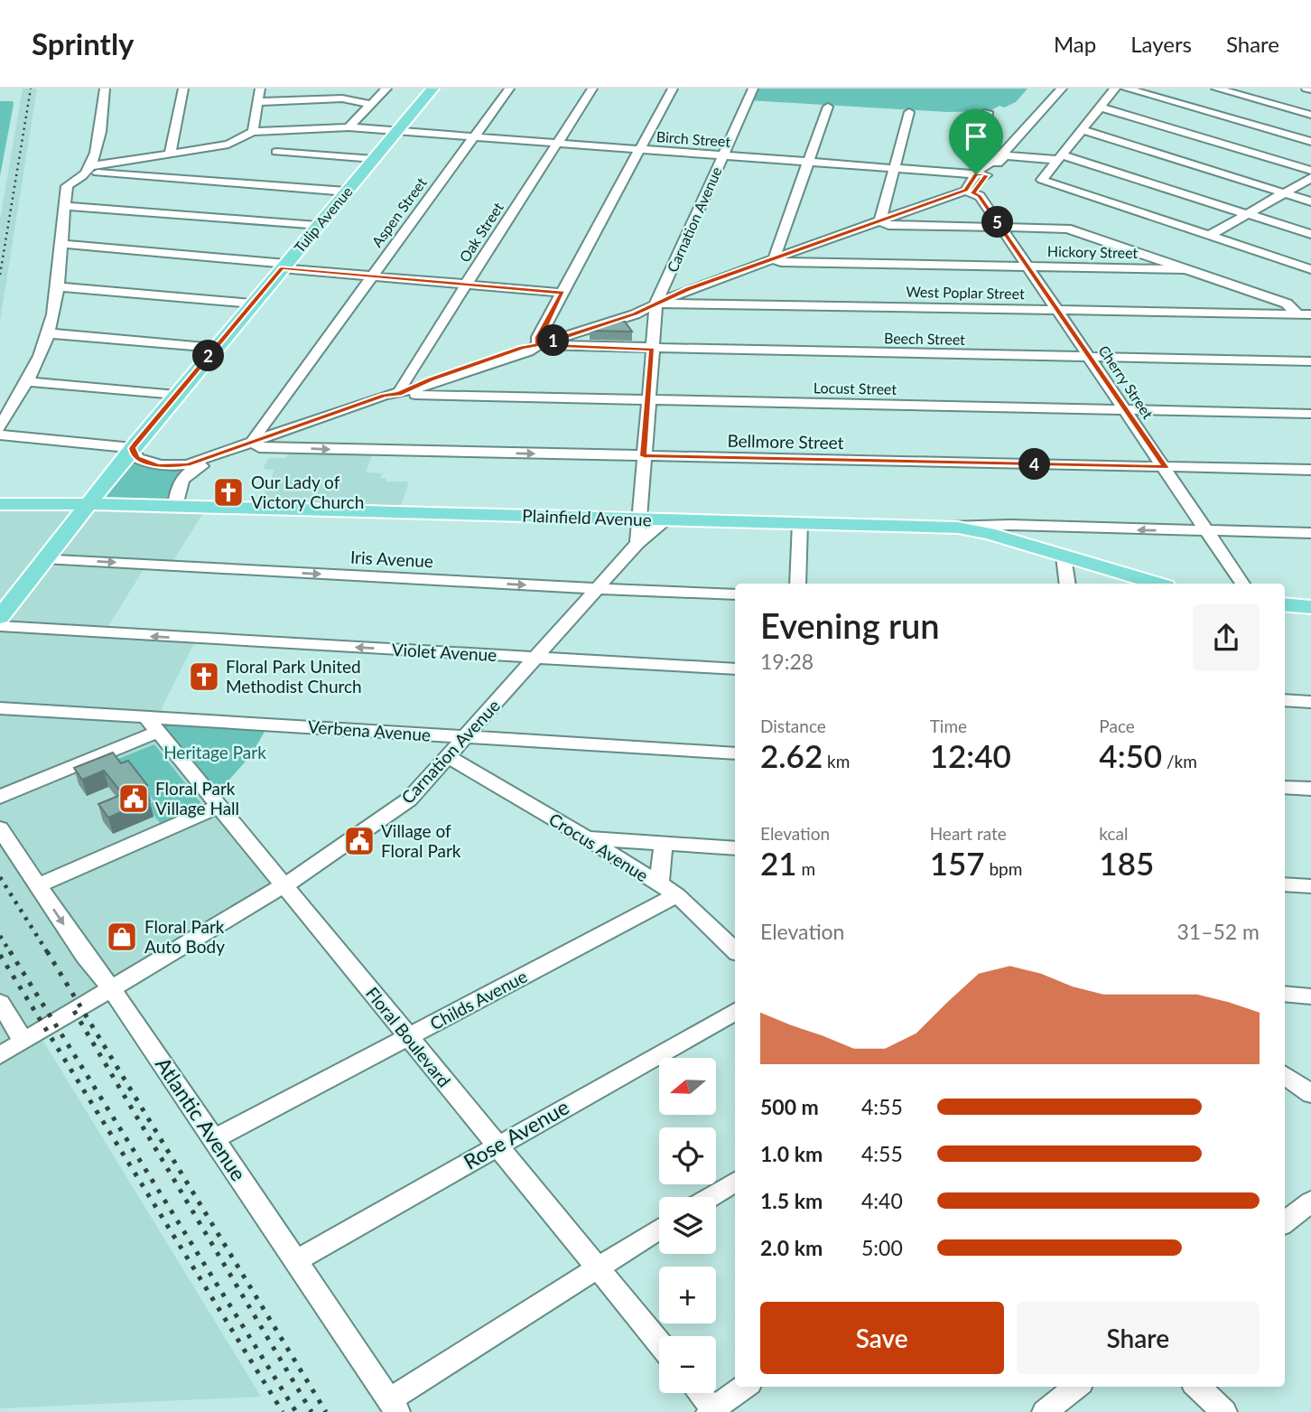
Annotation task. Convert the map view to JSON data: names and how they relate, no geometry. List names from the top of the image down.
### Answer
{
  "streets": {
    "main road": ["Tulip Avenue", "Plainfield Avenue"],
    "street": [
      "Birch Street",
      "Aspen Street",
      "Carnation Avenue",
      "Oak Street",
      "Hickory Street",
      "West Poplar Street",
      "Beech Street",
      "Cherry Street",
      "Locust Street",
      "Bellmore Street",
      "Iris Avenue",
      "Violet Avenue",
      "Verbena Avenue",
      "Crocus Avenue",
      "Childs Avenue",
      "Floral Boulevard",
      "Atlantic Avenue",
      "Rose Avenue"
    ]
  },
  "crossings": [
    ["Birch Street", "Aspen Street"],
    ["Birch Street", "Tulip Avenue"],
    ["Birch Street", "Carnation Avenue"],
    ["Birch Street", "Oak Street"],
    ["Aspen Street", "Bellmore Street"],
    ["Tulip Avenue", "Plainfield Avenue"],
    ["Tulip Avenue", "Iris Avenue"],
    ["Carnation Avenue", "West Poplar Street"],
    ["Carnation Avenue", "Beech Street"],
    ["Carnation Avenue", "Locust Street"],
    ["Carnation Avenue", "Bellmore Street"],
    ["Carnation Avenue", "Plainfield Avenue"],
    ["Carnation Avenue", "Iris Avenue"],
    ["Carnation Avenue", "Violet Avenue"],
    ["Carnation Avenue", "Verbena Avenue"],
    ["Carnation Avenue", "Crocus Avenue"],
    ["Carnation Avenue", "Floral Boulevard"],
    ["Carnation Avenue", "Atlantic Avenue"],
    ["Oak Street", "Locust Street"],
    ["Hickory Street", "Cherry Street"],
    ["West Poplar Street", "Cherry Street"],
    ["Beech Street", "Cherry Street"],
    ["Cherry Street", "Locust Street"],
    ["Cherry Street", "Bellmore Street"],
    ["Verbena Avenue", "Floral Boulevard"],
    ["Crocus Avenue", "Childs Avenue"],
    ["Childs Avenue", "Floral Boulevard"],
    ["Childs Avenue", "Atlantic Avenue"],
    ["Floral Boulevard", "Rose Avenue"],
    ["Atlantic Avenue", "Rose Avenue"]
  ],
  "one_way": ["Violet Avenue"],
  "parks": ["Heritage Park"],
  "places": {
    "church": ["Our Lady of Victory Church", "Floral Park United Methodist Church"],
    "public building": ["Floral Park Village Hall", "Village of Floral Park"],
    "shop": ["Floral Park Auto Body"]
  },
  "north": "left",
  "page": {
    "header": "Sprintly",
    "nav": ["Map", "Layers", "Share"],
    "pins": [
      "5",
      "1",
      "2",
      "4"
    ],
    "heading": ["Evening run", "19:28"],
    "stats": [
      ["Distance", "2.62 km"],
      ["Time", "12:40"],
      ["Pace", "4:50 /km"],
      ["Elevation", "21 m"],
      ["Heart rate", "157 bpm"],
      ["kcal", "185"]
    ],
    "chart": ["Elevation", "31–52 m"],
    "map_buttons": ["+", "−"],
    "list": [
      {
        "name": "500 m",
        "note": "4:55"
      },
      {
        "name": "1.0 km",
        "note": "4:55"
      },
      {
        "name": "1.5 km",
        "note": "4:40"
      },
      {
        "name": "2.0 km",
        "note": "5:00"
      }
    ],
    "buttons": ["Save", "Share"]
  }
}
